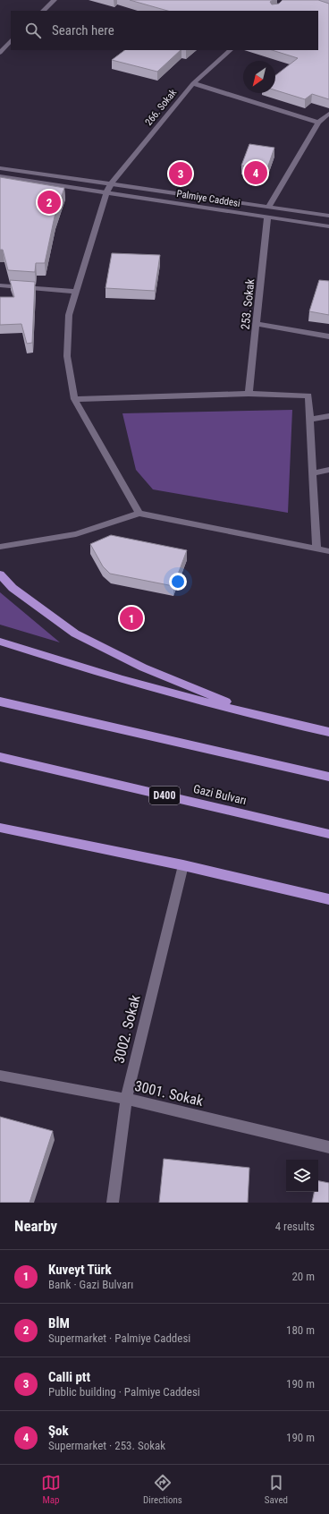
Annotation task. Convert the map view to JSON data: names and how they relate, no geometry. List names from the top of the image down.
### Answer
{
  "streets": {
    "highway": ["Gazi Bulvarı", "D400"],
    "street": [
      "266. Sokak",
      "Palmiye Caddesi",
      "253. Sokak",
      "3002. Sokak",
      "3001. Sokak"
    ]
  },
  "crossings": [
    ["266. Sokak", "Palmiye Caddesi"],
    ["Palmiye Caddesi", "253. Sokak"],
    ["3002. Sokak", "3001. Sokak"]
  ],
  "north": "bottom left",
  "page": {
    "search": "Search here",
    "pins": [
      "4",
      "3",
      "2",
      "1"
    ],
    "heading": ["Nearby", "4 results"],
    "list": [
      {
        "mark": "1",
        "name": "Kuveyt Türk",
        "note": "Bank · Gazi Bulvarı",
        "value": "20 m"
      },
      {
        "mark": "2",
        "name": "BİM",
        "note": "Supermarket · Palmiye Caddesi",
        "value": "180 m"
      },
      {
        "mark": "3",
        "name": "Calli ptt",
        "note": "Public building · Palmiye Caddesi",
        "value": "190 m"
      },
      {
        "mark": "4",
        "name": "Şok",
        "note": "Supermarket · 253. Sokak",
        "value": "190 m"
      }
    ],
    "nav": ["Map", "Directions", "Saved"]
  }
}
